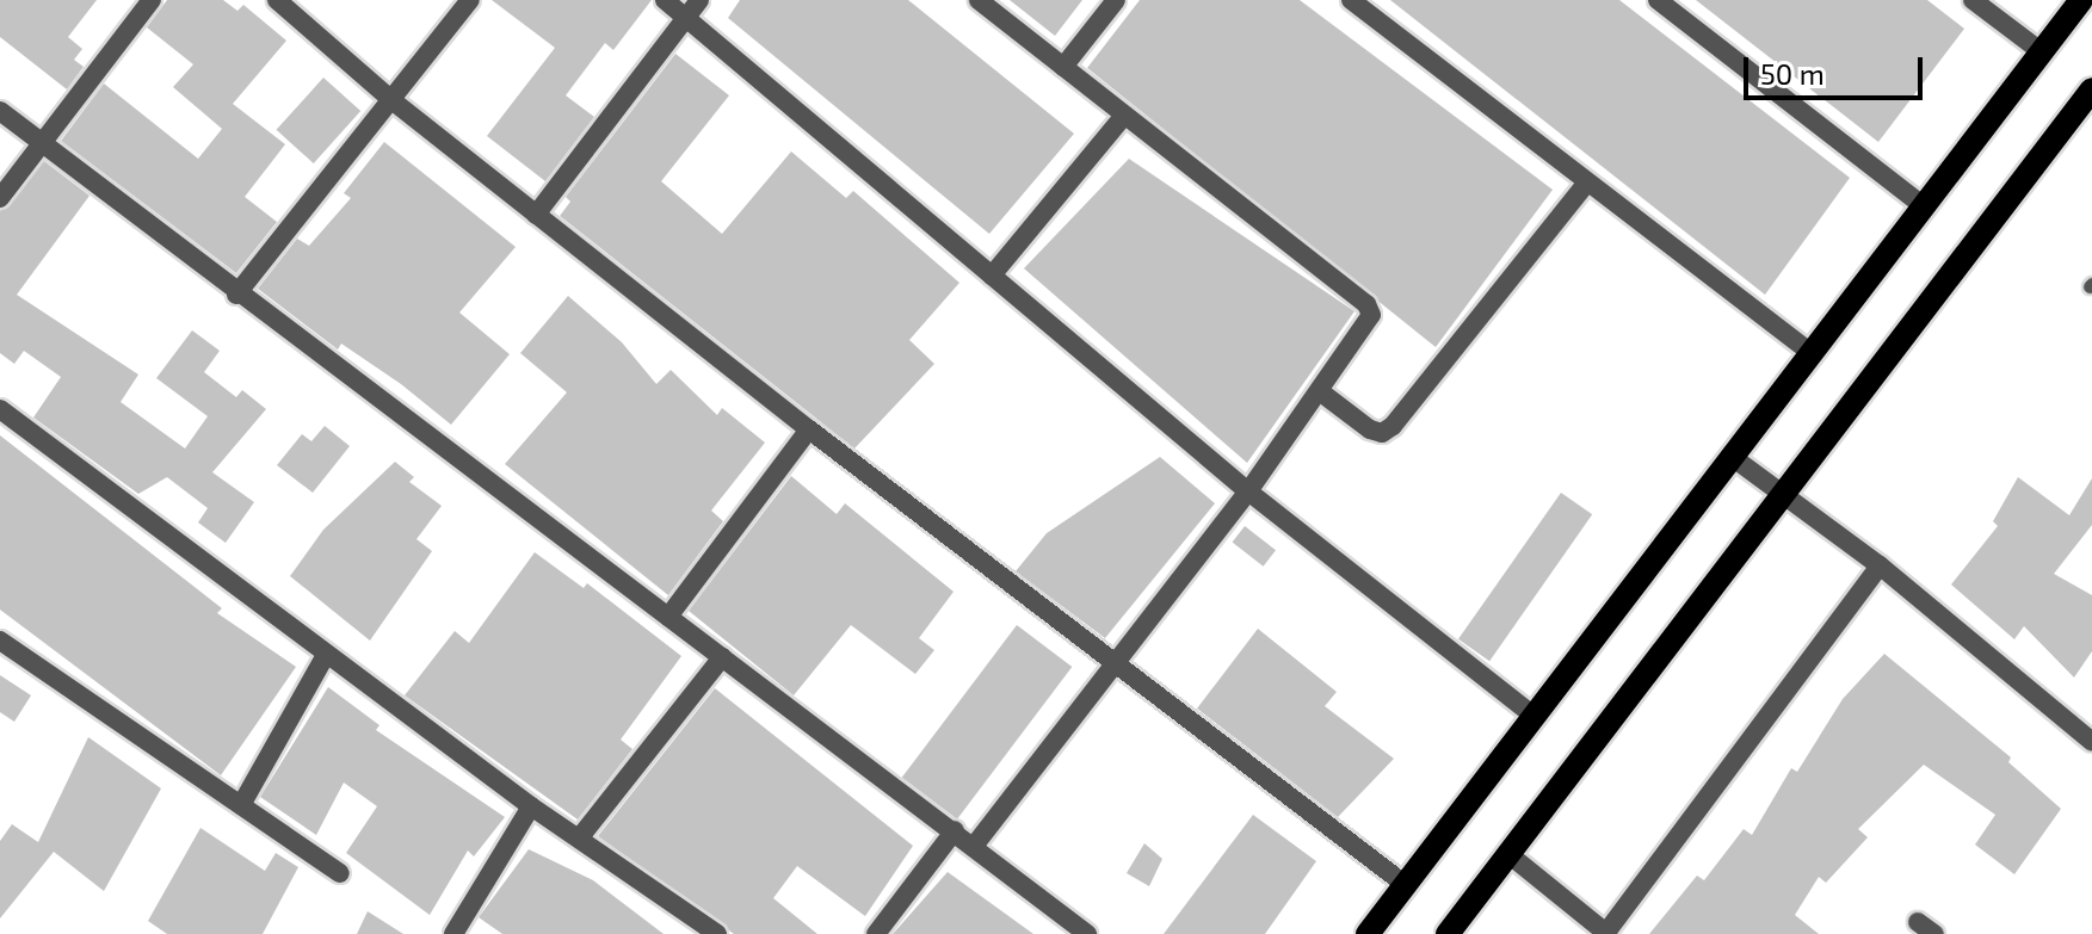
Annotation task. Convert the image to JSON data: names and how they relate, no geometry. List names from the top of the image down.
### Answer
{
  "scale_bar": "50 m"
}
